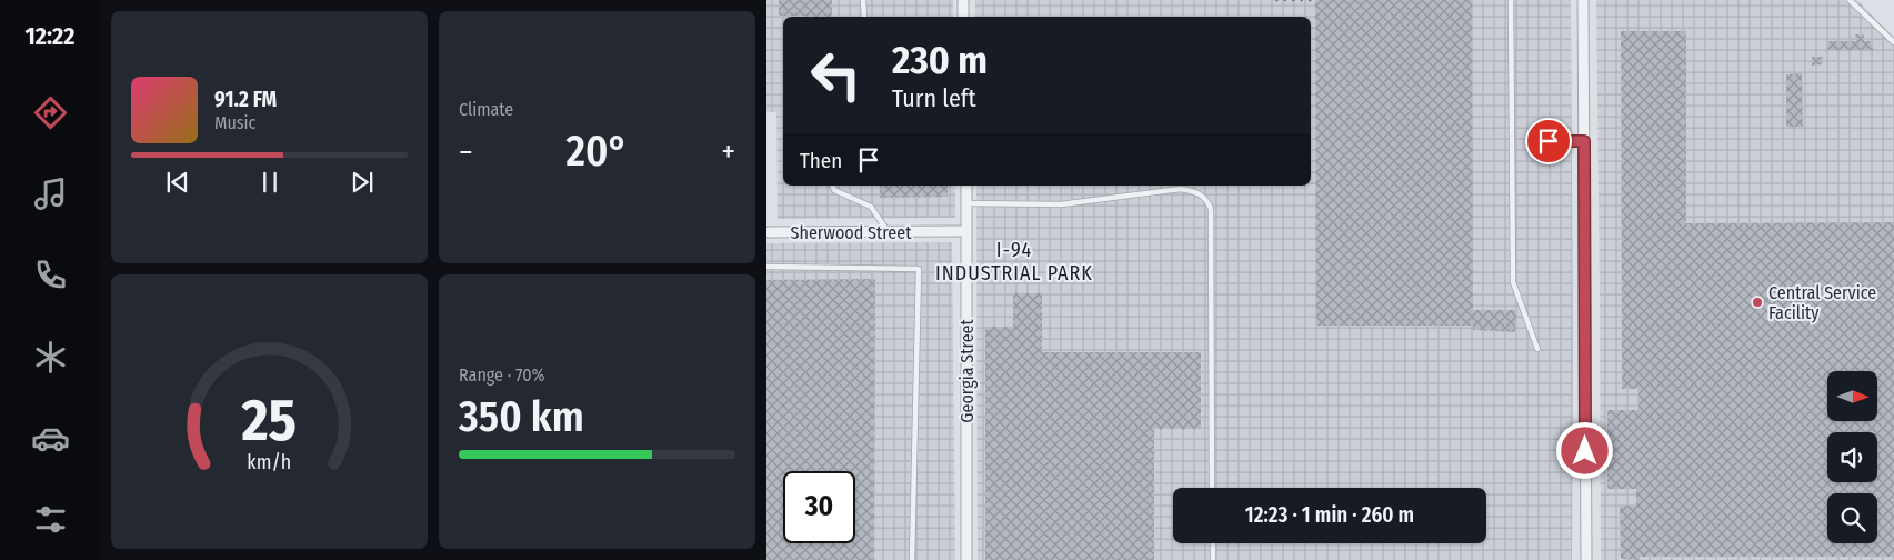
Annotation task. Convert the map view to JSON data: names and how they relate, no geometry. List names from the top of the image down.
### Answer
{
  "streets": {
    "street": ["Sherwood Street", "Georgia Street"]
  },
  "crossings": [
    ["Sherwood Street", "Georgia Street"]
  ],
  "districts": ["I-94 INDUSTRIAL PARK"],
  "places": ["Central Service Facility"],
  "north": "right",
  "page": {
    "tabs": "12:22",
    "tile": [
      "Climate",
      ["Range · 70%", "350 km"]
    ],
    "turn": ["230 m", "Turn left"],
    "song": ["91.2 FM", "Music"],
    "heat": ["−", "20°", "+"],
    "then": "Then",
    "limit": "30",
    "trip": "12:23 · 1 min · 260 m",
    "gauge": ["25", "km/h"]
  }
}
